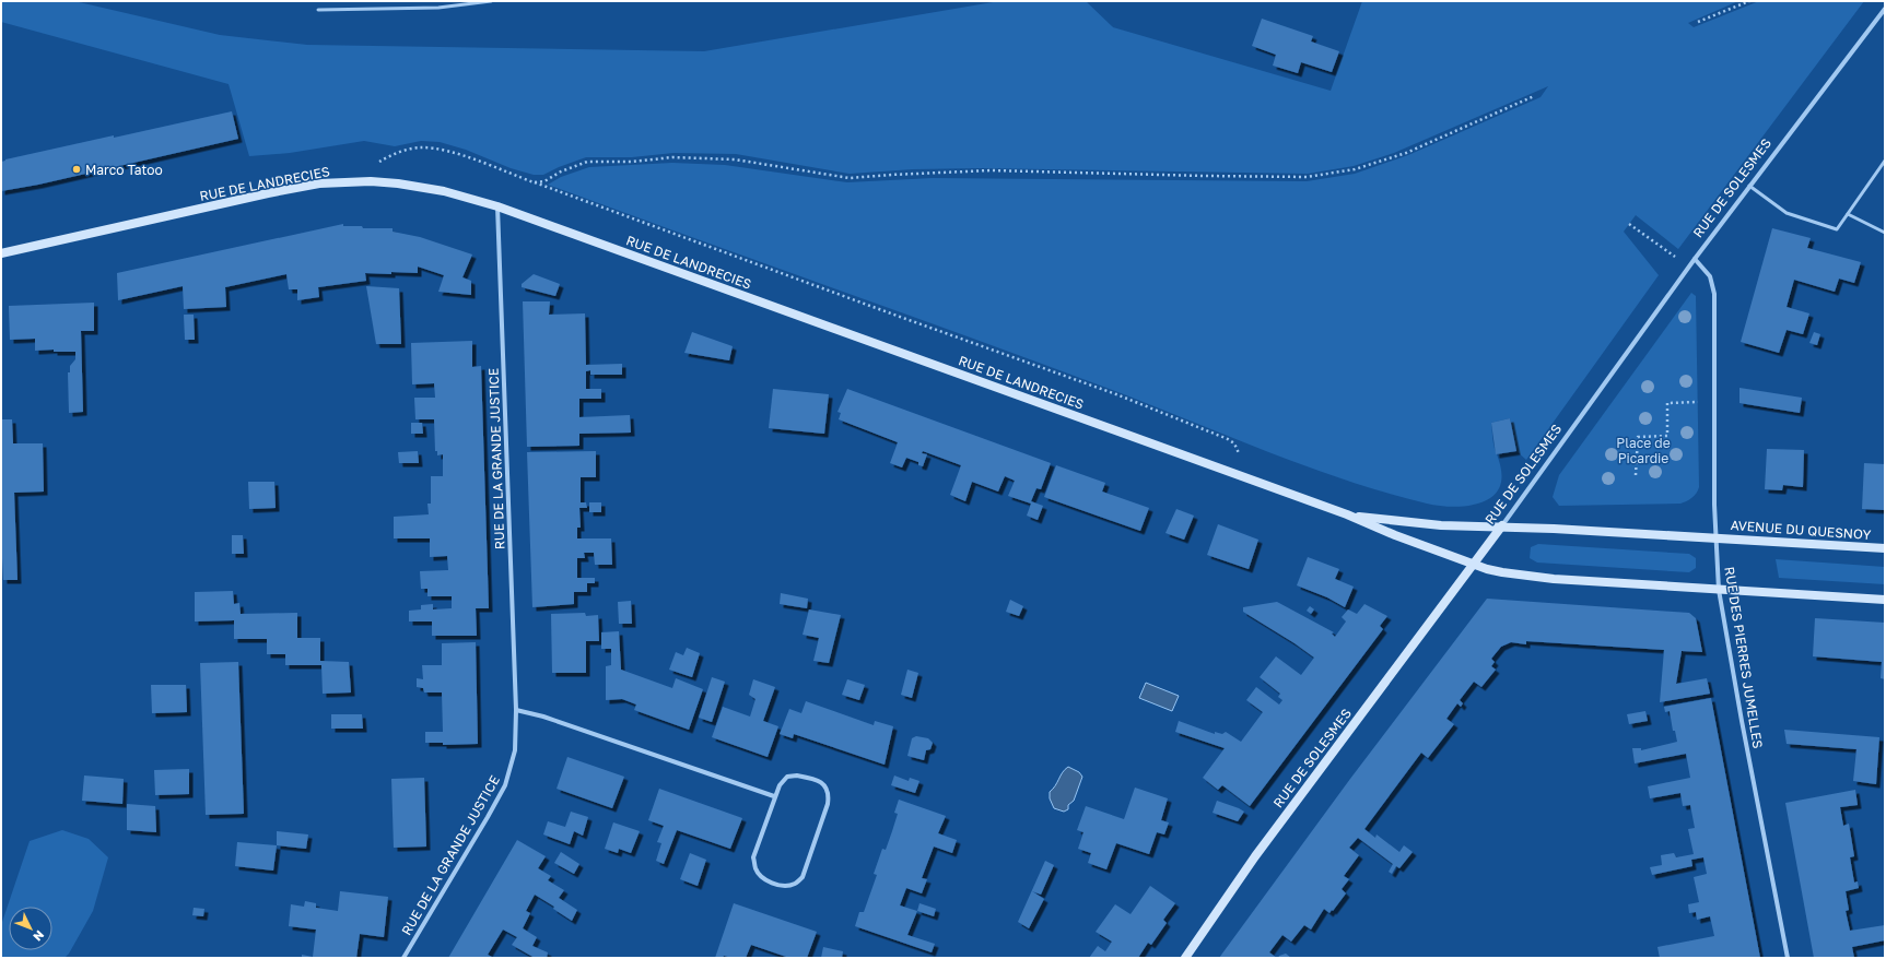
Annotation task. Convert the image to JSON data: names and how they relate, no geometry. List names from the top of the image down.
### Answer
{
  "streets": {
    "main road": ["RUE DE LANDRECIES", "RUE DE SOLESMES", "AVENUE DU QUESNOY"],
    "street": ["RUE DE LA GRANDE JUSTICE", "RUE DES PIERRES JUMELLES"]
  },
  "crossings": [
    ["RUE DE LANDRECIES", "RUE DE SOLESMES"],
    ["RUE DE LANDRECIES", "RUE DE LA GRANDE JUSTICE"],
    ["RUE DE SOLESMES", "RUE DES PIERRES JUMELLES"],
    ["AVENUE DU QUESNOY", "RUE DES PIERRES JUMELLES"]
  ],
  "parks": ["Place de Picardie"],
  "places": ["Marco Tatoo"],
  "north": "bottom right"
}
